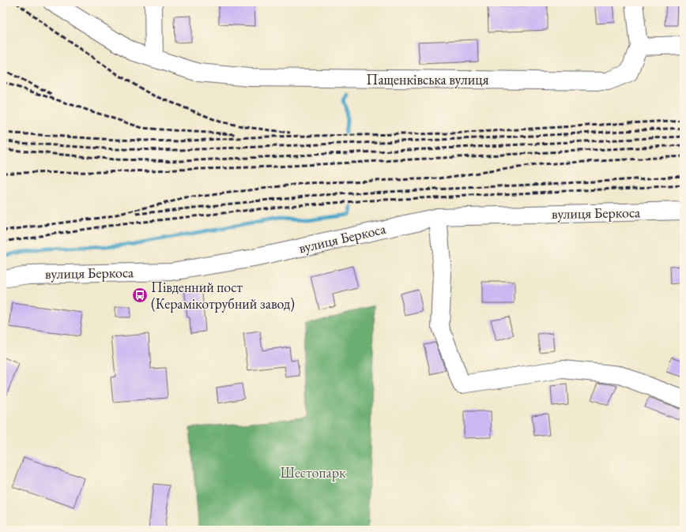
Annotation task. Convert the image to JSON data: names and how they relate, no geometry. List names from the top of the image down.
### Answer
{
  "streets": {
    "street": ["Пащенківська вулиця", "вулиця Беркоса"]
  },
  "parks": ["Шестопарк"],
  "places": {
    "bus stop": ["Південний пост (Керамікотрубний завод)"]
  }
}
